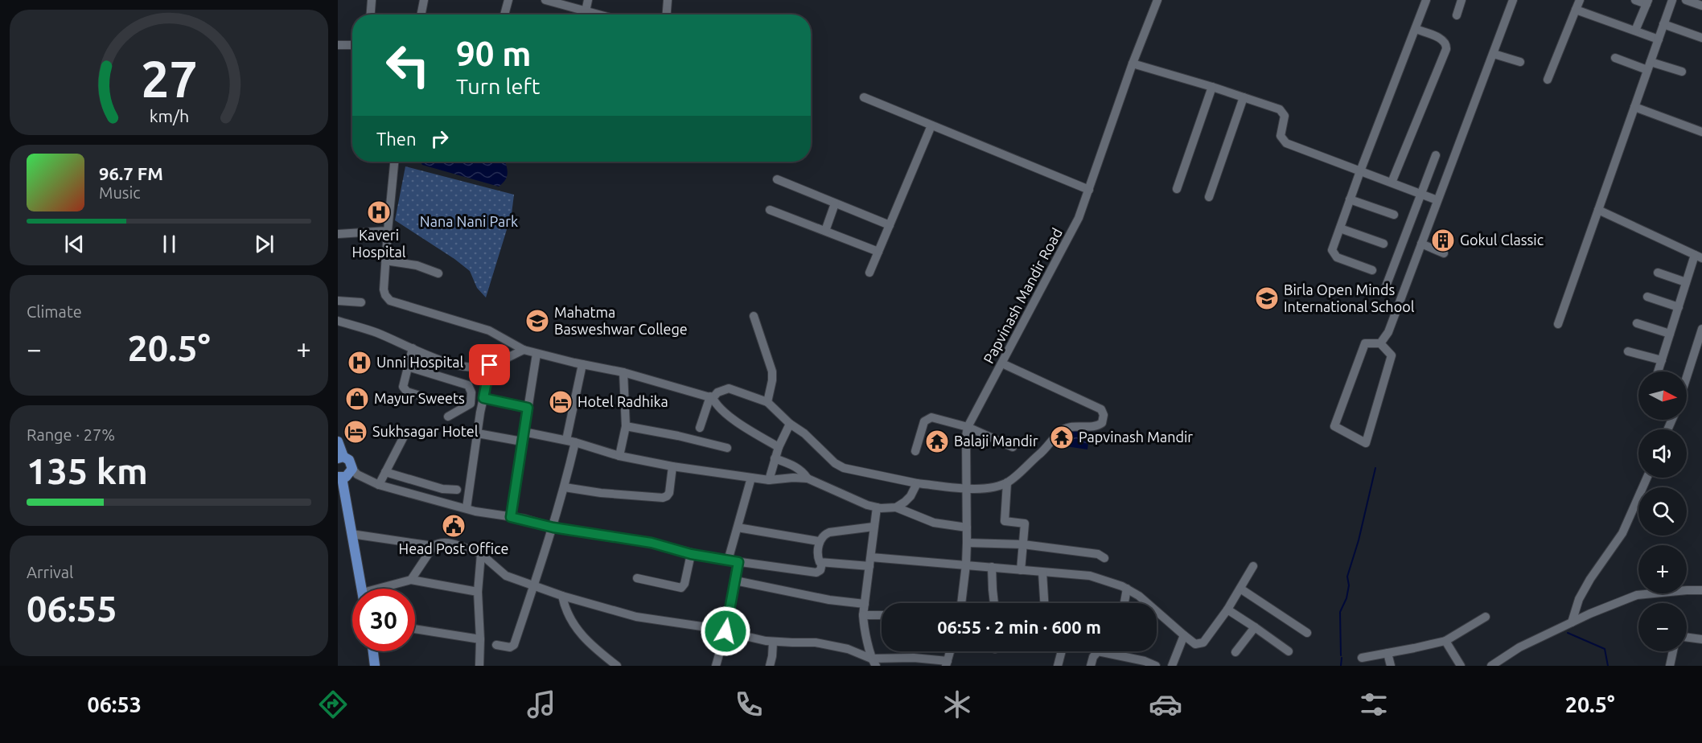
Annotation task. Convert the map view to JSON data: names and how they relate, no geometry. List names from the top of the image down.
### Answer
{
  "streets": {
    "street": ["Papvinash Mandir Road"]
  },
  "parks": ["Nana Nani Park"],
  "places": {
    "hospital": ["Kaveri Hospital", "Unni Hospital"],
    "building": ["Gokul Classic"],
    "school or university": ["Birla Open Minds International School", "Mahatma Basweshwar College"],
    "shop": ["Mayur Sweets"],
    "hotel": ["Hotel Radhika", "Sukhsagar Hotel"],
    "temple": ["Papvinash Mandir", "Balaji Mandir"],
    "public building": ["Head Post Office"]
  },
  "north": "right",
  "page": {
    "turn": ["90 m", "Turn left"],
    "then": "Then",
    "song": ["96.7 FM", "Music"],
    "tile": [
      "Climate",
      ["Range · 27%", "135 km"],
      ["Arrival", "06:55"]
    ],
    "heat": ["−", "20.5°", "+"],
    "map_buttons": ["+", "−"],
    "limit": "30",
    "trip": "06:55 · 2 min · 600 m",
    "tabs": ["06:53", "20.5°"],
    "gauge": ["27", "km/h"]
  }
}
